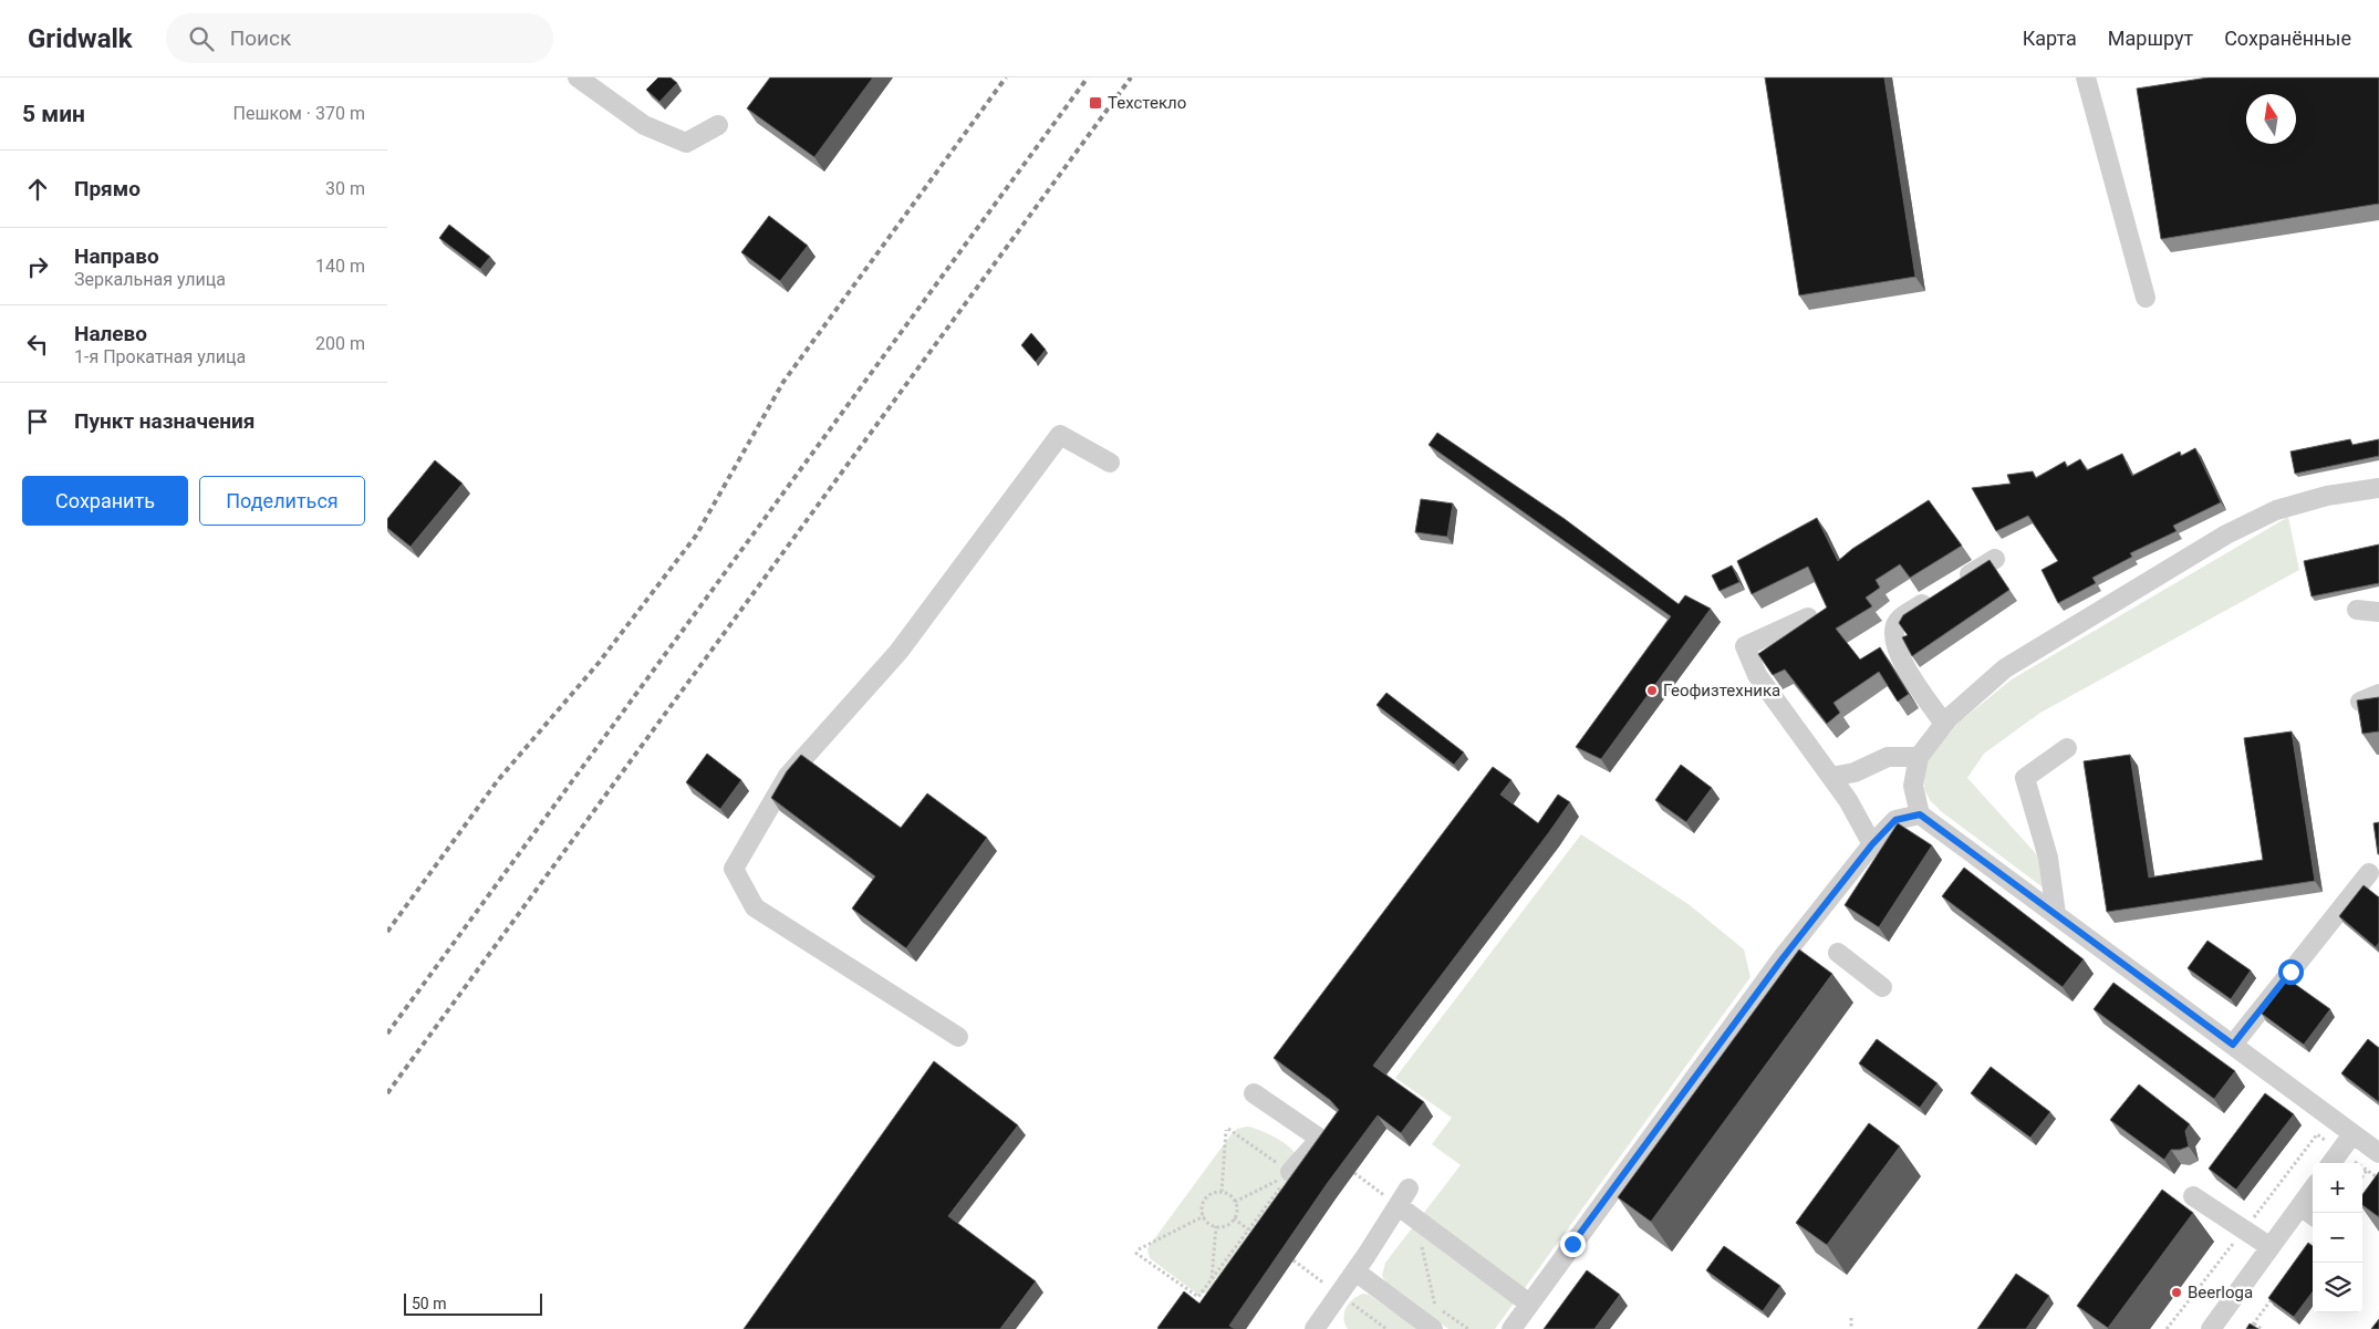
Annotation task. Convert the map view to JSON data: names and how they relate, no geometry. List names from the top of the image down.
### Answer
{
  "places": {
    "transit": ["Техстекло"],
    "other": ["Геофизтехника", "Beerloga"]
  },
  "scale_bar": "50 m",
  "north": "top",
  "page": {
    "header": "Gridwalk",
    "search": "Поиск",
    "nav": ["Карта", "Маршрут", "Сохранённые"],
    "heading": ["5 мин", "Пешком · 370 m"],
    "list": [
      ["Прямо", "30 m"],
      ["Направо", "Зеркальная улица", "140 m"],
      ["Налево", "1-я Прокатная улица", "200 m"],
      "Пункт назначения"
    ],
    "buttons": ["Сохранить", "Поделиться"],
    "map_buttons": ["+", "−"],
    "scale": "50 m"
  }
}
